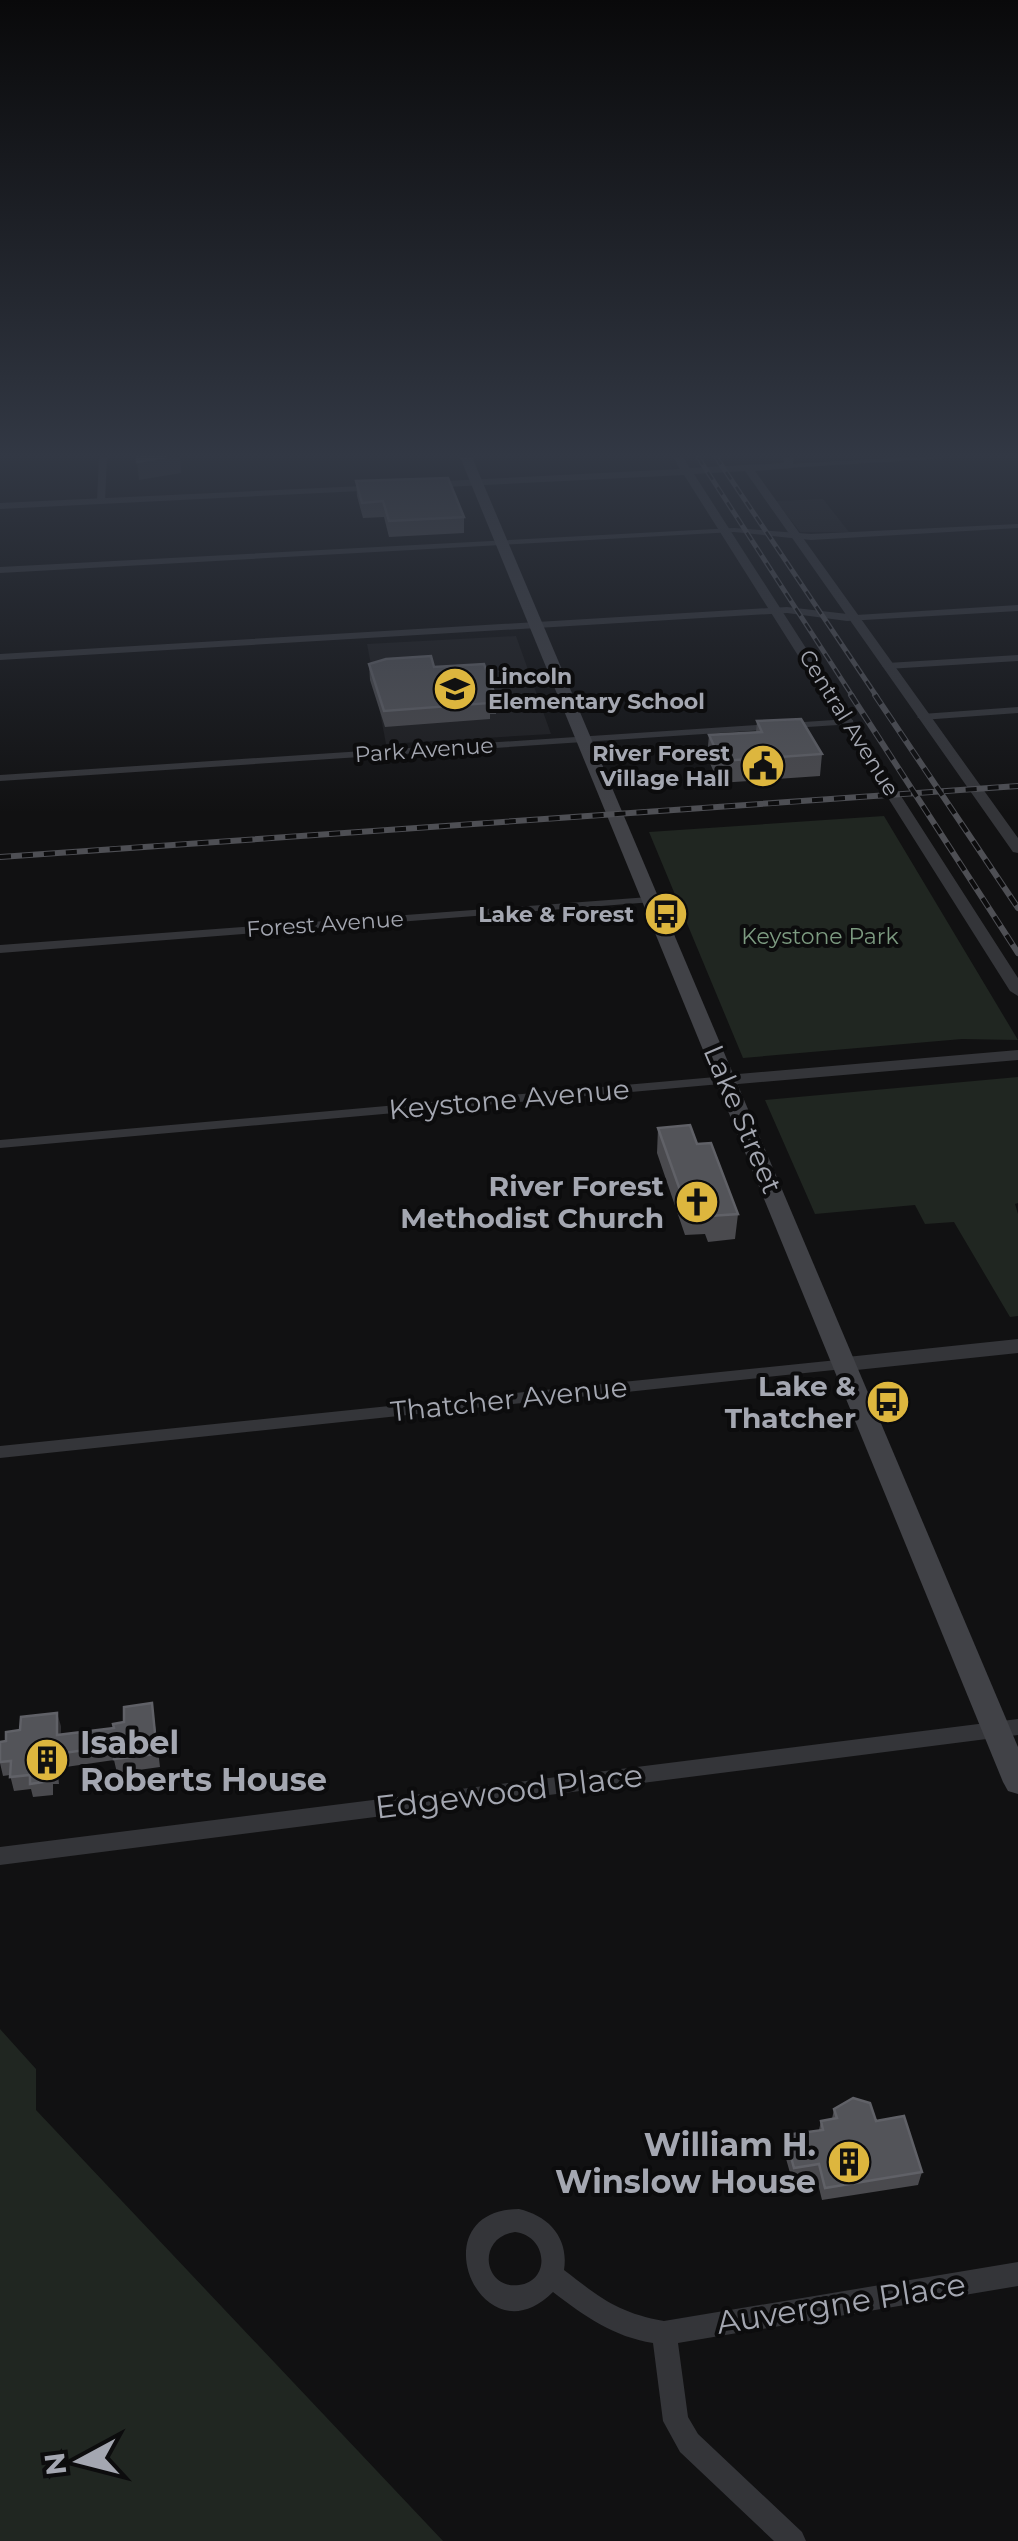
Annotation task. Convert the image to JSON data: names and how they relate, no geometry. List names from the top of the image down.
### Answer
{
  "streets": {
    "main road": ["Lake Street"],
    "street": [
      "Central Avenue",
      "Park Avenue",
      "Forest Avenue",
      "Keystone Avenue",
      "Thatcher Avenue",
      "Edgewood Place",
      "Auvergne Place"
    ]
  },
  "crossings": [
    ["Central Avenue", "Park Avenue"],
    ["Park Avenue", "Lake Street"],
    ["Forest Avenue", "Lake Street"],
    ["Keystone Avenue", "Lake Street"],
    ["Lake Street", "Thatcher Avenue"],
    ["Lake Street", "Edgewood Place"]
  ],
  "parks": ["Keystone Park"],
  "places": {
    "school or university": ["Lincoln Elementary School"],
    "public building": ["River Forest Village Hall"],
    "bus stop": ["Lake & Forest", "Lake & Thatcher"],
    "church": ["River Forest Methodist Church"],
    "building": ["Isabel Roberts House", "William H. Winslow House"]
  },
  "north": "left"
}
